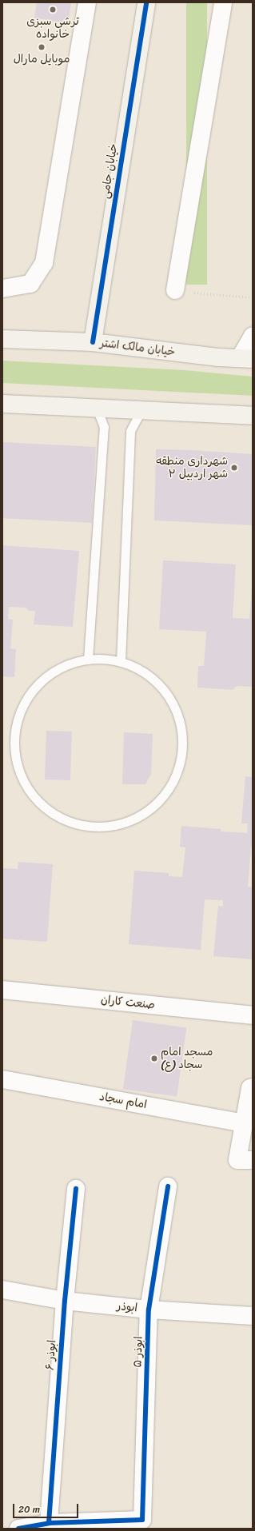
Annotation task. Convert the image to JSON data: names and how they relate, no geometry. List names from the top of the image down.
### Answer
{
  "streets": {
    "main road": ["خیابان جامی", "خیابان مالک اشتر"],
    "street": [
      "صنعت کاران",
      "امام سجاد",
      "ابوذر",
      "ابوذر ۵",
      "ابوذر ۶"
    ]
  },
  "crossings": [
    ["خیابان جامی", "خیابان مالک اشتر"],
    ["ابوذر", "ابوذر ۵"],
    ["ابوذر", "ابوذر ۶"],
    ["ابوذر ۵", "ابوذر ۶"]
  ],
  "places": [
    "ترشی سبزی خانواده",
    "موبایل مارال",
    "شهرداری منطقه ۲ شهر اردبیل",
    "مسجد امام سجاد (ع)"
  ],
  "scale_bar": "20 m"
}
